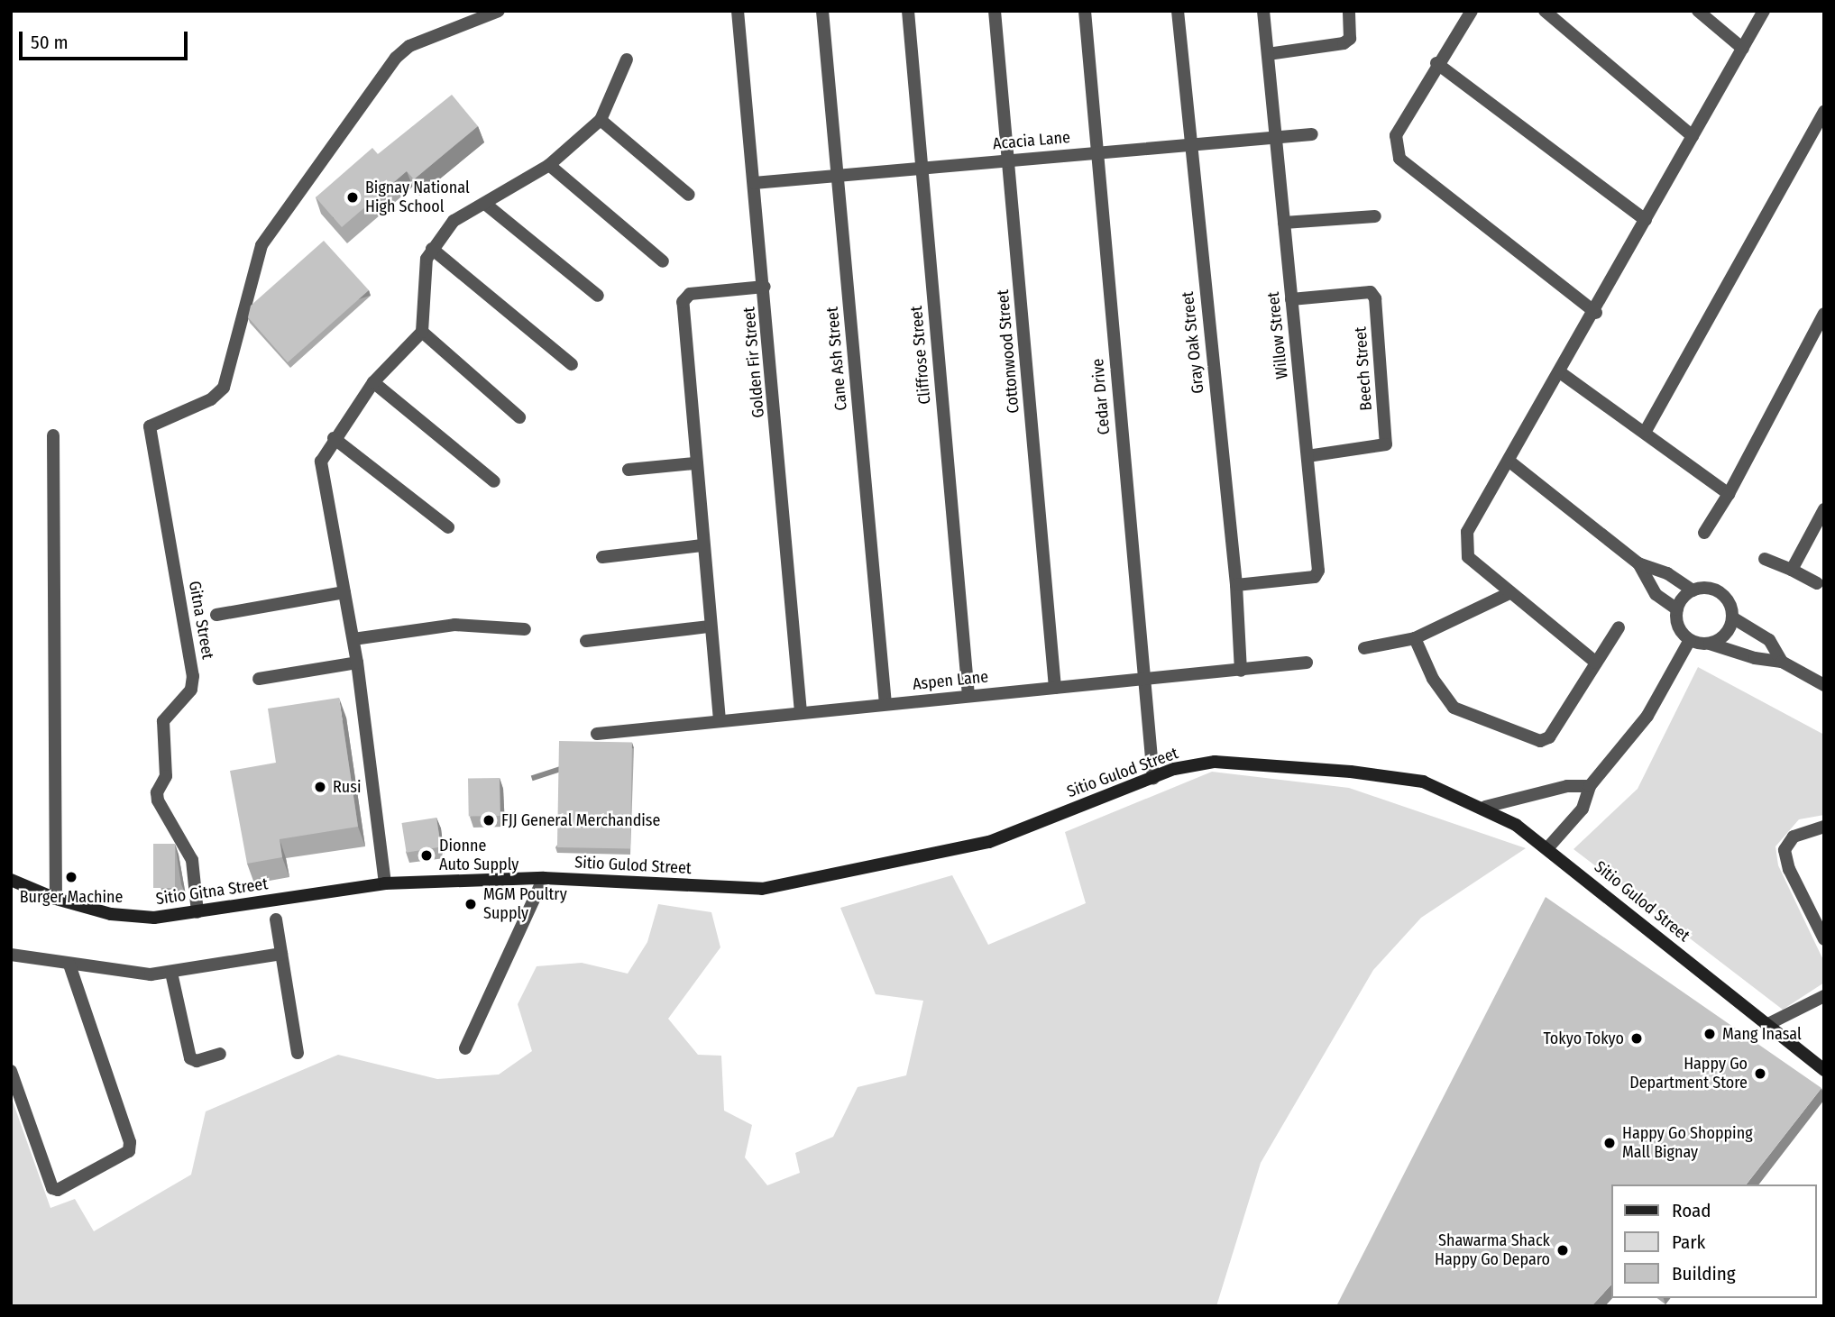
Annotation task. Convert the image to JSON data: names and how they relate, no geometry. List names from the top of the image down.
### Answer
{
  "streets": {
    "main road": ["Sitio Gulod Street", "Sitio Gitna Street"],
    "street": [
      "Acacia Lane",
      "Willow Street",
      "Gray Oak Street",
      "Cottonwood Street",
      "Cliffrose Street",
      "Cane Ash Street",
      "Golden Fir Street",
      "Beech Street",
      "Cedar Drive",
      "Gitna Street",
      "Aspen Lane"
    ]
  },
  "crossings": [
    ["Acacia Lane", "Willow Street"],
    ["Acacia Lane", "Gray Oak Street"],
    ["Acacia Lane", "Cottonwood Street"],
    ["Acacia Lane", "Cliffrose Street"],
    ["Acacia Lane", "Cane Ash Street"],
    ["Acacia Lane", "Golden Fir Street"],
    ["Acacia Lane", "Cedar Drive"],
    ["Willow Street", "Gray Oak Street"],
    ["Willow Street", "Beech Street"],
    ["Gray Oak Street", "Aspen Lane"],
    ["Cottonwood Street", "Aspen Lane"],
    ["Cliffrose Street", "Aspen Lane"],
    ["Cane Ash Street", "Aspen Lane"],
    ["Golden Fir Street", "Aspen Lane"],
    ["Cedar Drive", "Aspen Lane"],
    ["Cedar Drive", "Sitio Gulod Street"],
    ["Gitna Street", "Sitio Gitna Street"],
    ["Sitio Gulod Street", "Sitio Gitna Street"]
  ],
  "places": [
    "Bignay National High School",
    "Rusi",
    "FJJ General Merchandise",
    "Dionne Auto Supply",
    "Burger Machine",
    "MGM Poultry Supply",
    "Mang Inasal",
    "Tokyo Tokyo",
    "Happy Go Department Store",
    "Happy Go Shopping Mall Bignay",
    "Shawarma Shack Happy Go Deparo"
  ],
  "legend": ["Road", "Park", "Building"],
  "scale_bar": "50 m"
}
